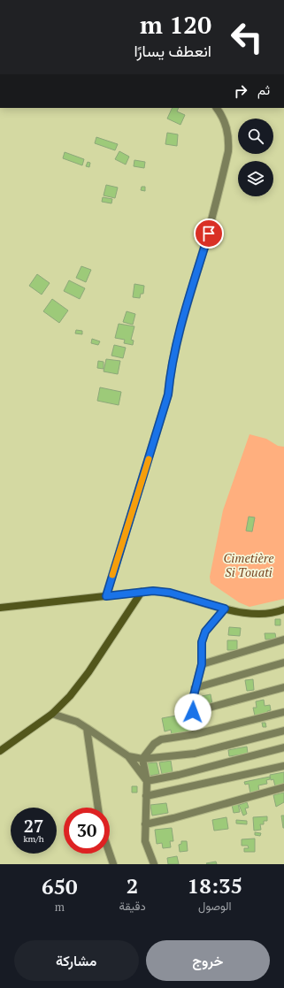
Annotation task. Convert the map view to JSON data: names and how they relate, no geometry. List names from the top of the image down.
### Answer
{
  "parks": ["Cimetière Si Touati"],
  "page": {
    "turn": ["120 m", "انعطف يسارًا"],
    "then": "ثم",
    "speed": "27 km/h",
    "limit": "30",
    "eta": [
      "18:35",
      "الوصول",
      "2",
      "دقيقة",
      "650",
      "m"
    ],
    "buttons": ["خروج", "مشاركة"]
  }
}
